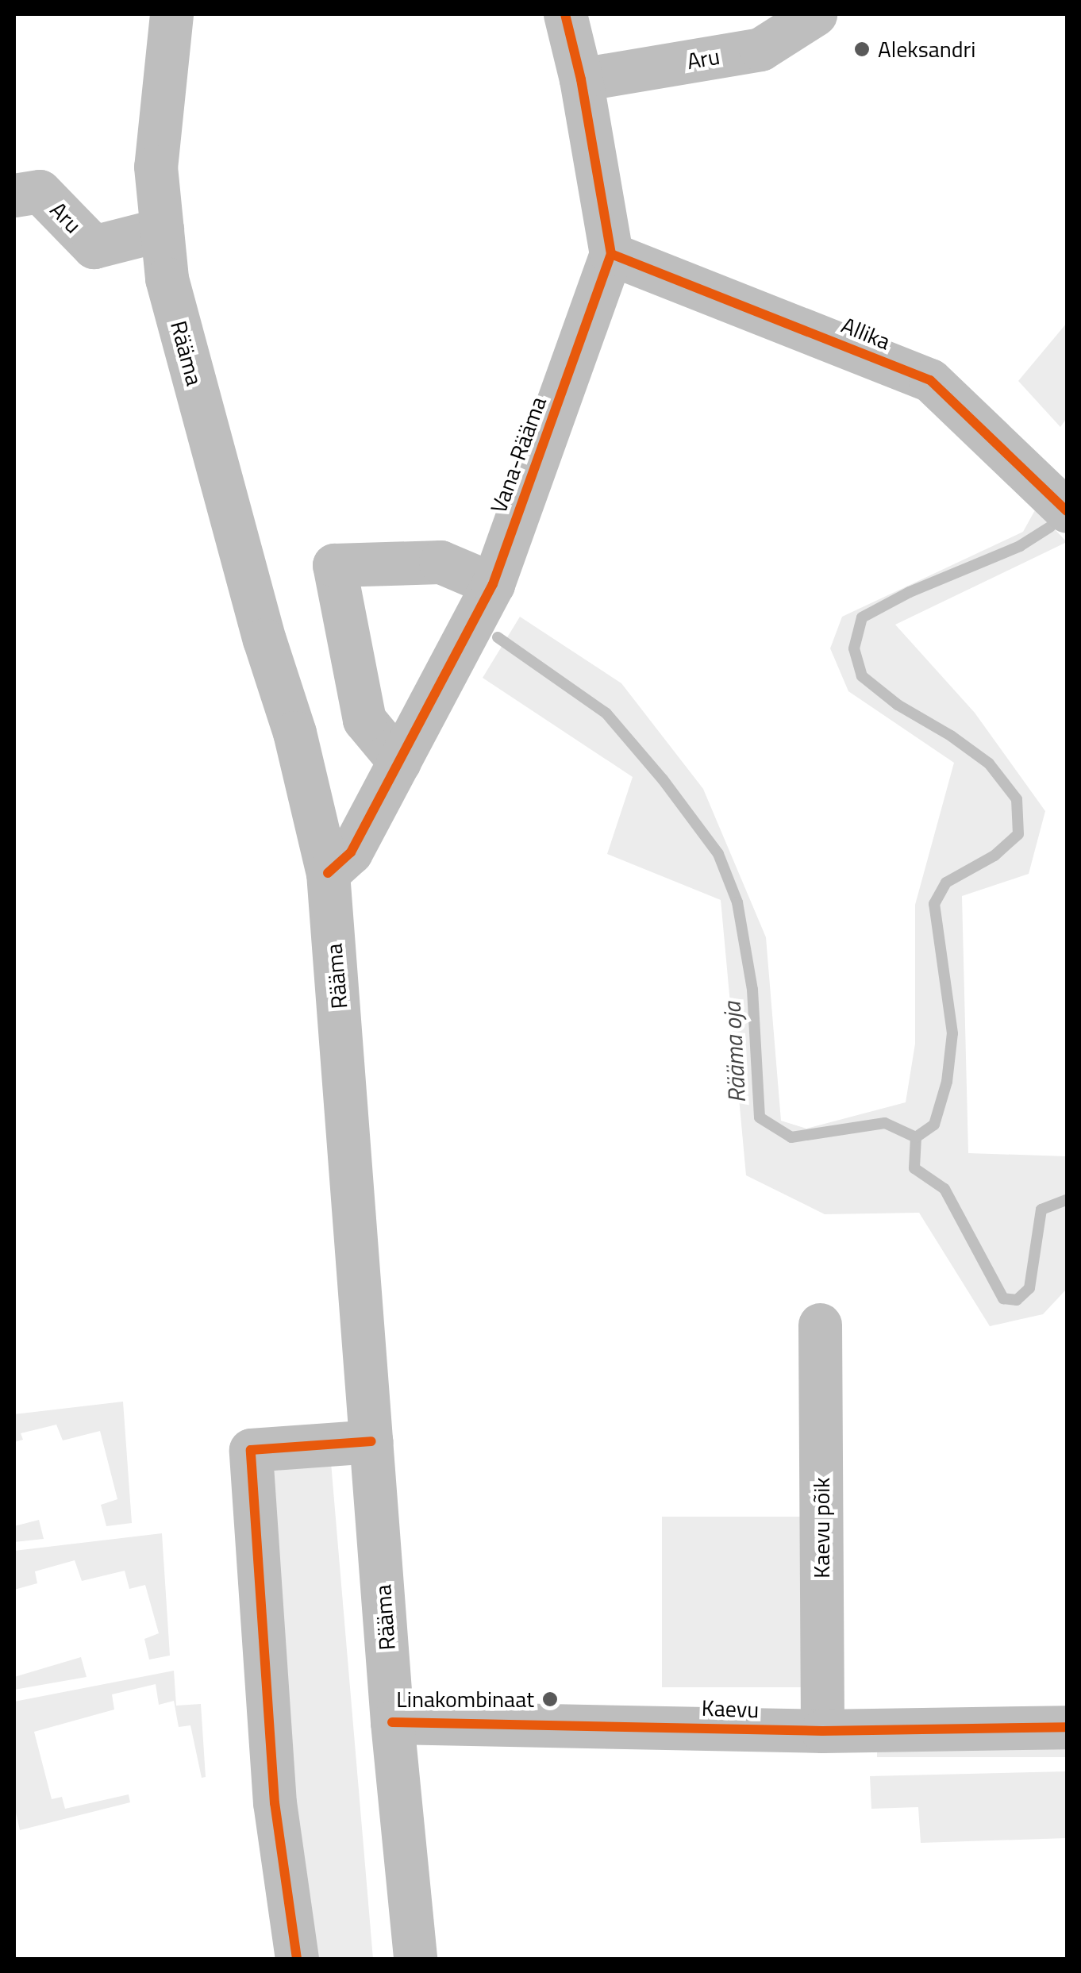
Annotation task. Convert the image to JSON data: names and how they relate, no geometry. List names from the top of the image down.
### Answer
{
  "streets": {
    "street": [
      "Aru",
      "Allika",
      "Rääma",
      "Vana-Rääma",
      "Kaevu põik",
      "Kaevu"
    ]
  },
  "crossings": [
    ["Aru", "Rääma"],
    ["Aru", "Vana-Rääma"],
    ["Allika", "Vana-Rääma"],
    ["Rääma", "Vana-Rääma"],
    ["Rääma", "Kaevu"],
    ["Kaevu põik", "Kaevu"]
  ],
  "water": ["Rääma oja"],
  "places": ["Aleksandri", "Linakombinaat"]
}
